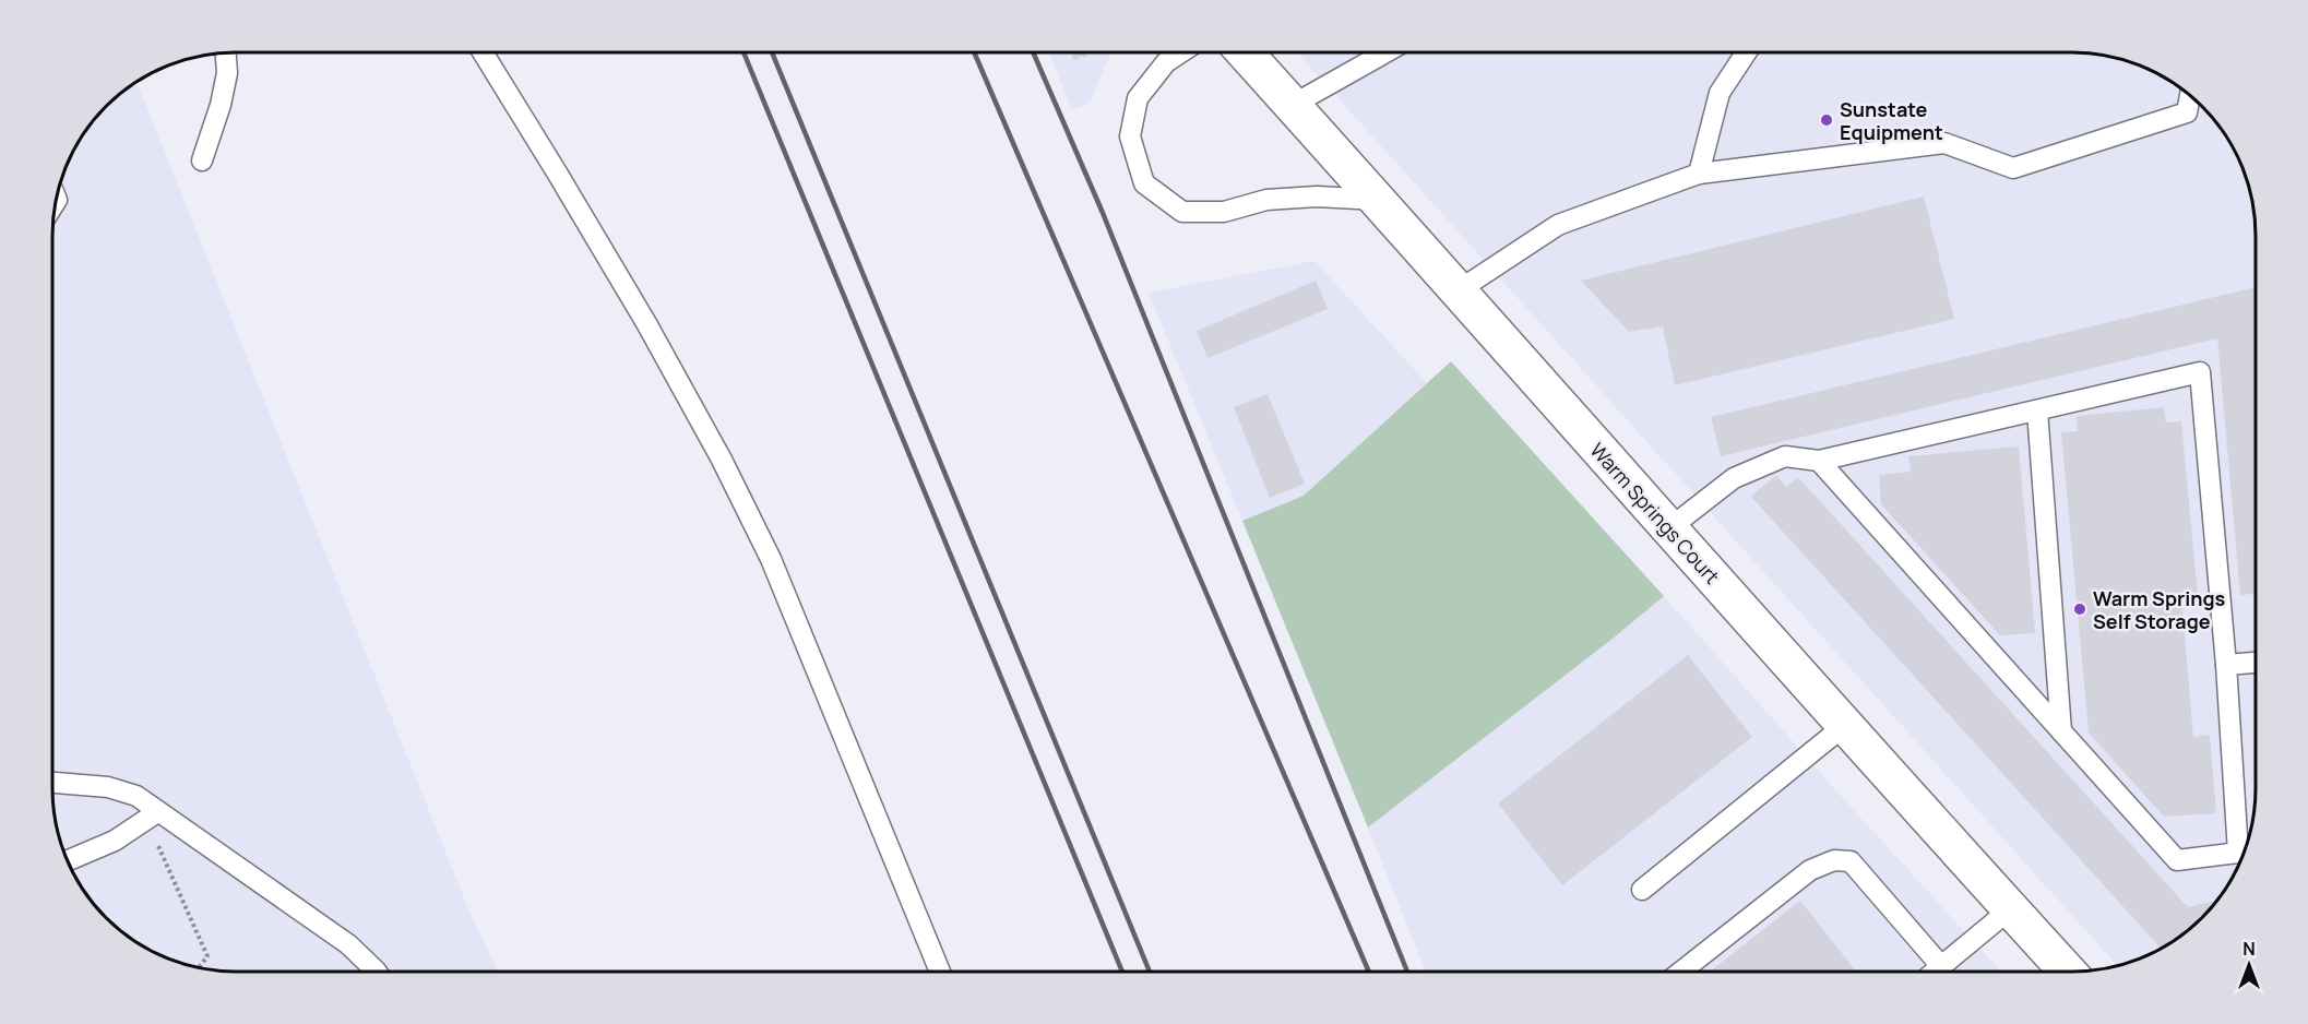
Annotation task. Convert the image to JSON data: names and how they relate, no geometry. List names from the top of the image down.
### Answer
{
  "streets": {
    "street": ["Warm Springs Court"]
  },
  "places": ["Sunstate Equipment", "Warm Springs Self Storage"],
  "north": "top"
}
